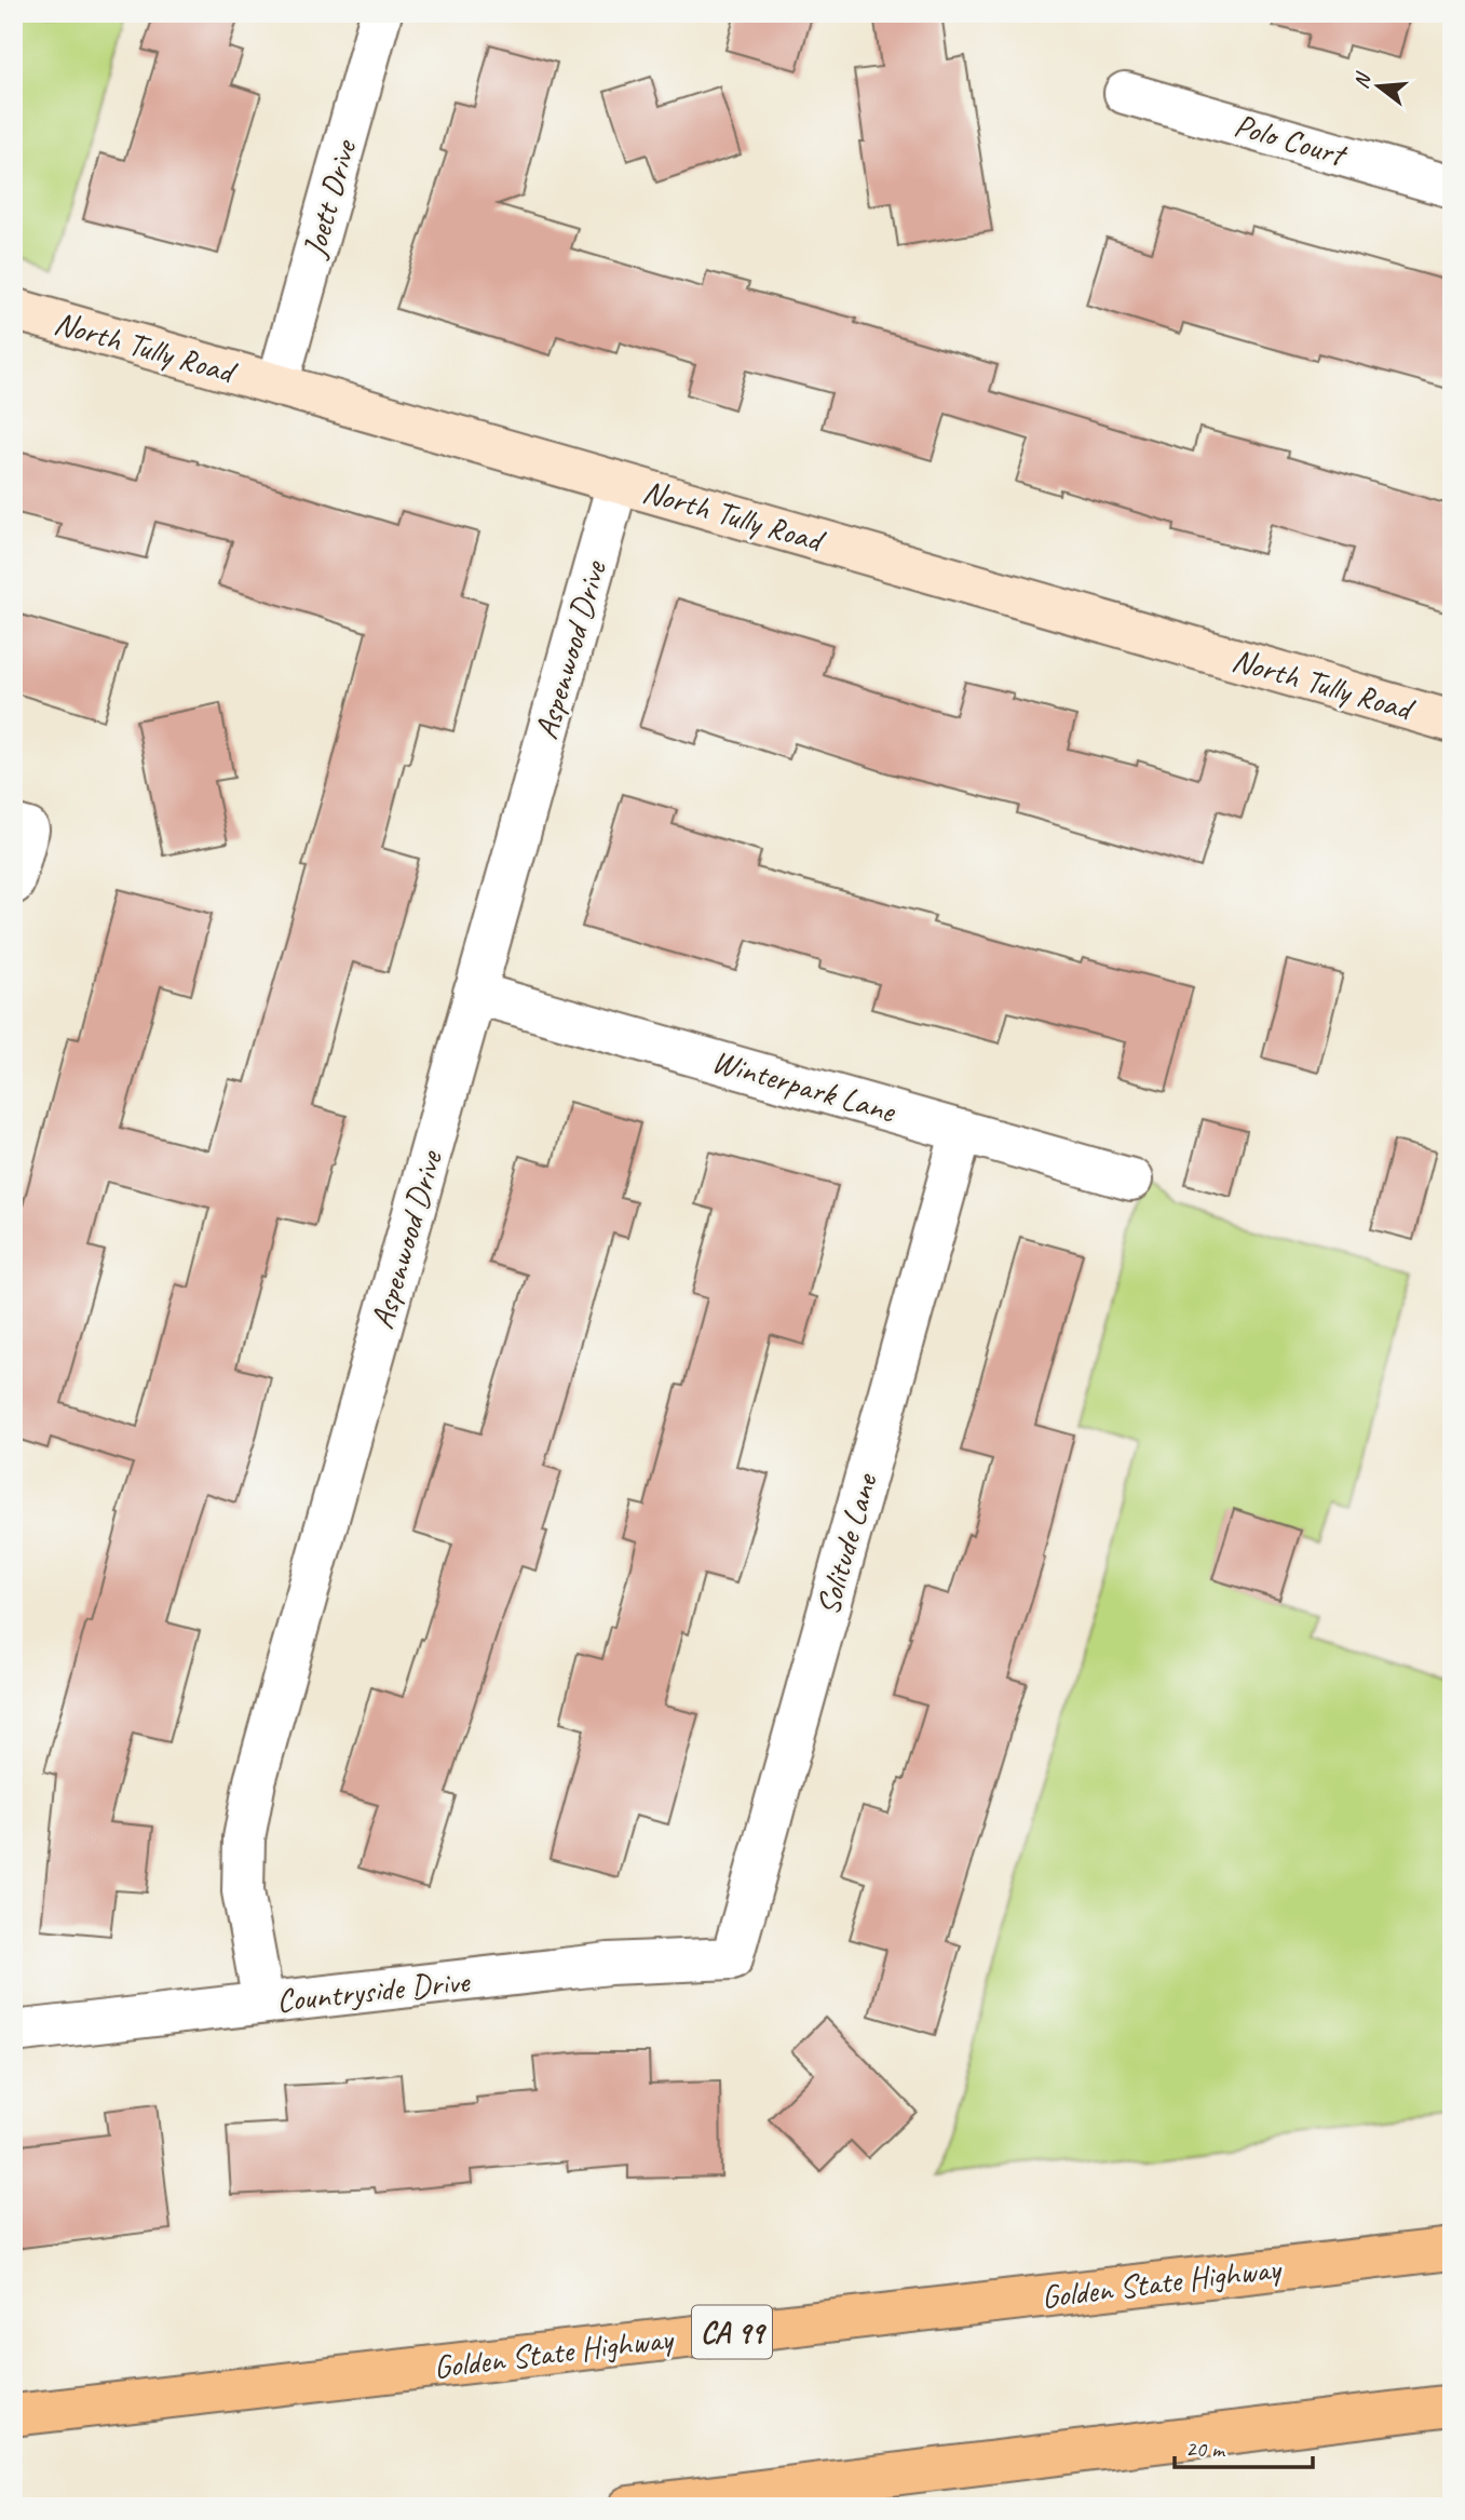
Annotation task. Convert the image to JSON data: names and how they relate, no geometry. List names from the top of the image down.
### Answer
{
  "streets": {
    "highway": ["Golden State Highway", "CA 99"],
    "street": [
      "Polo Court",
      "Joett Drive",
      "North Tully Road",
      "Aspenwood Drive",
      "Winterpark Lane",
      "Solitude Lane",
      "Countryside Drive"
    ]
  },
  "crossings": [
    ["Joett Drive", "North Tully Road"],
    ["North Tully Road", "Aspenwood Drive"],
    ["Aspenwood Drive", "Winterpark Lane"],
    ["Aspenwood Drive", "Countryside Drive"],
    ["Winterpark Lane", "Solitude Lane"],
    ["Solitude Lane", "Countryside Drive"]
  ],
  "scale_bar": "20 m",
  "north": "left"
}
